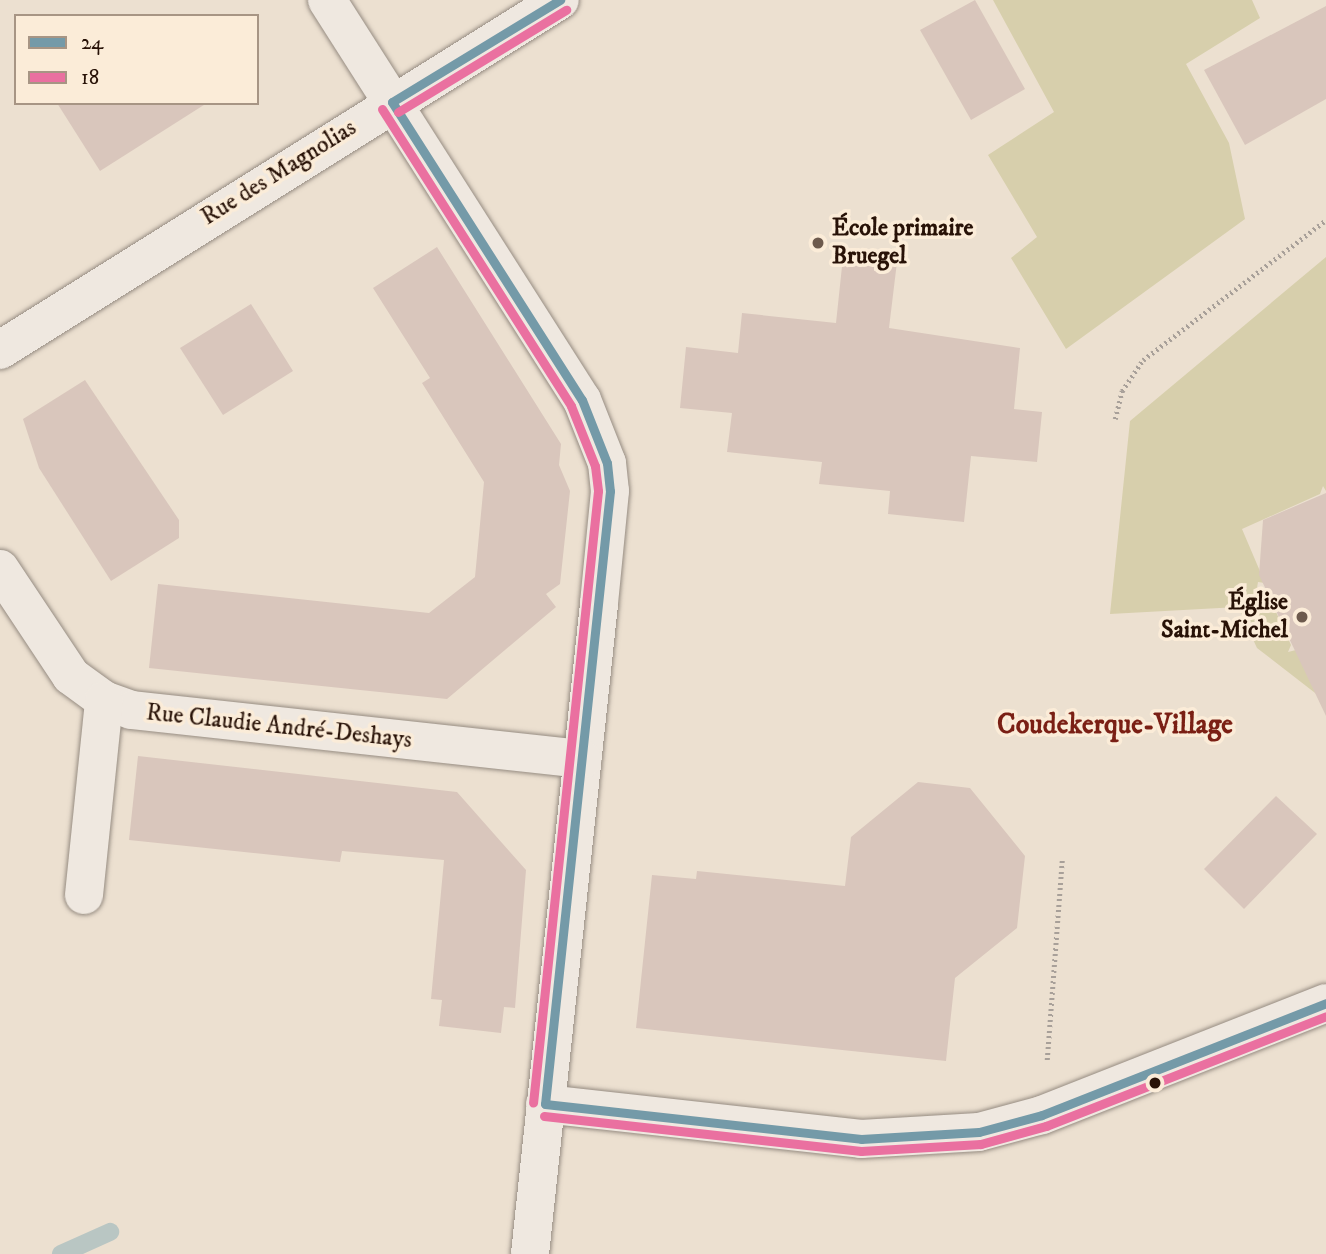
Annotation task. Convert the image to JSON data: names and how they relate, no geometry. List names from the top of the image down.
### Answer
{
  "streets": {
    "street": ["Rue des Magnolias", "Rue Claudie André-Deshays"]
  },
  "districts": ["Coudekerque-Village"],
  "places": ["École primaire Bruegel", "Église Saint-Michel"],
  "lines": ["transit line 24", "transit line 18"],
  "legend": ["24", "18"]
}
